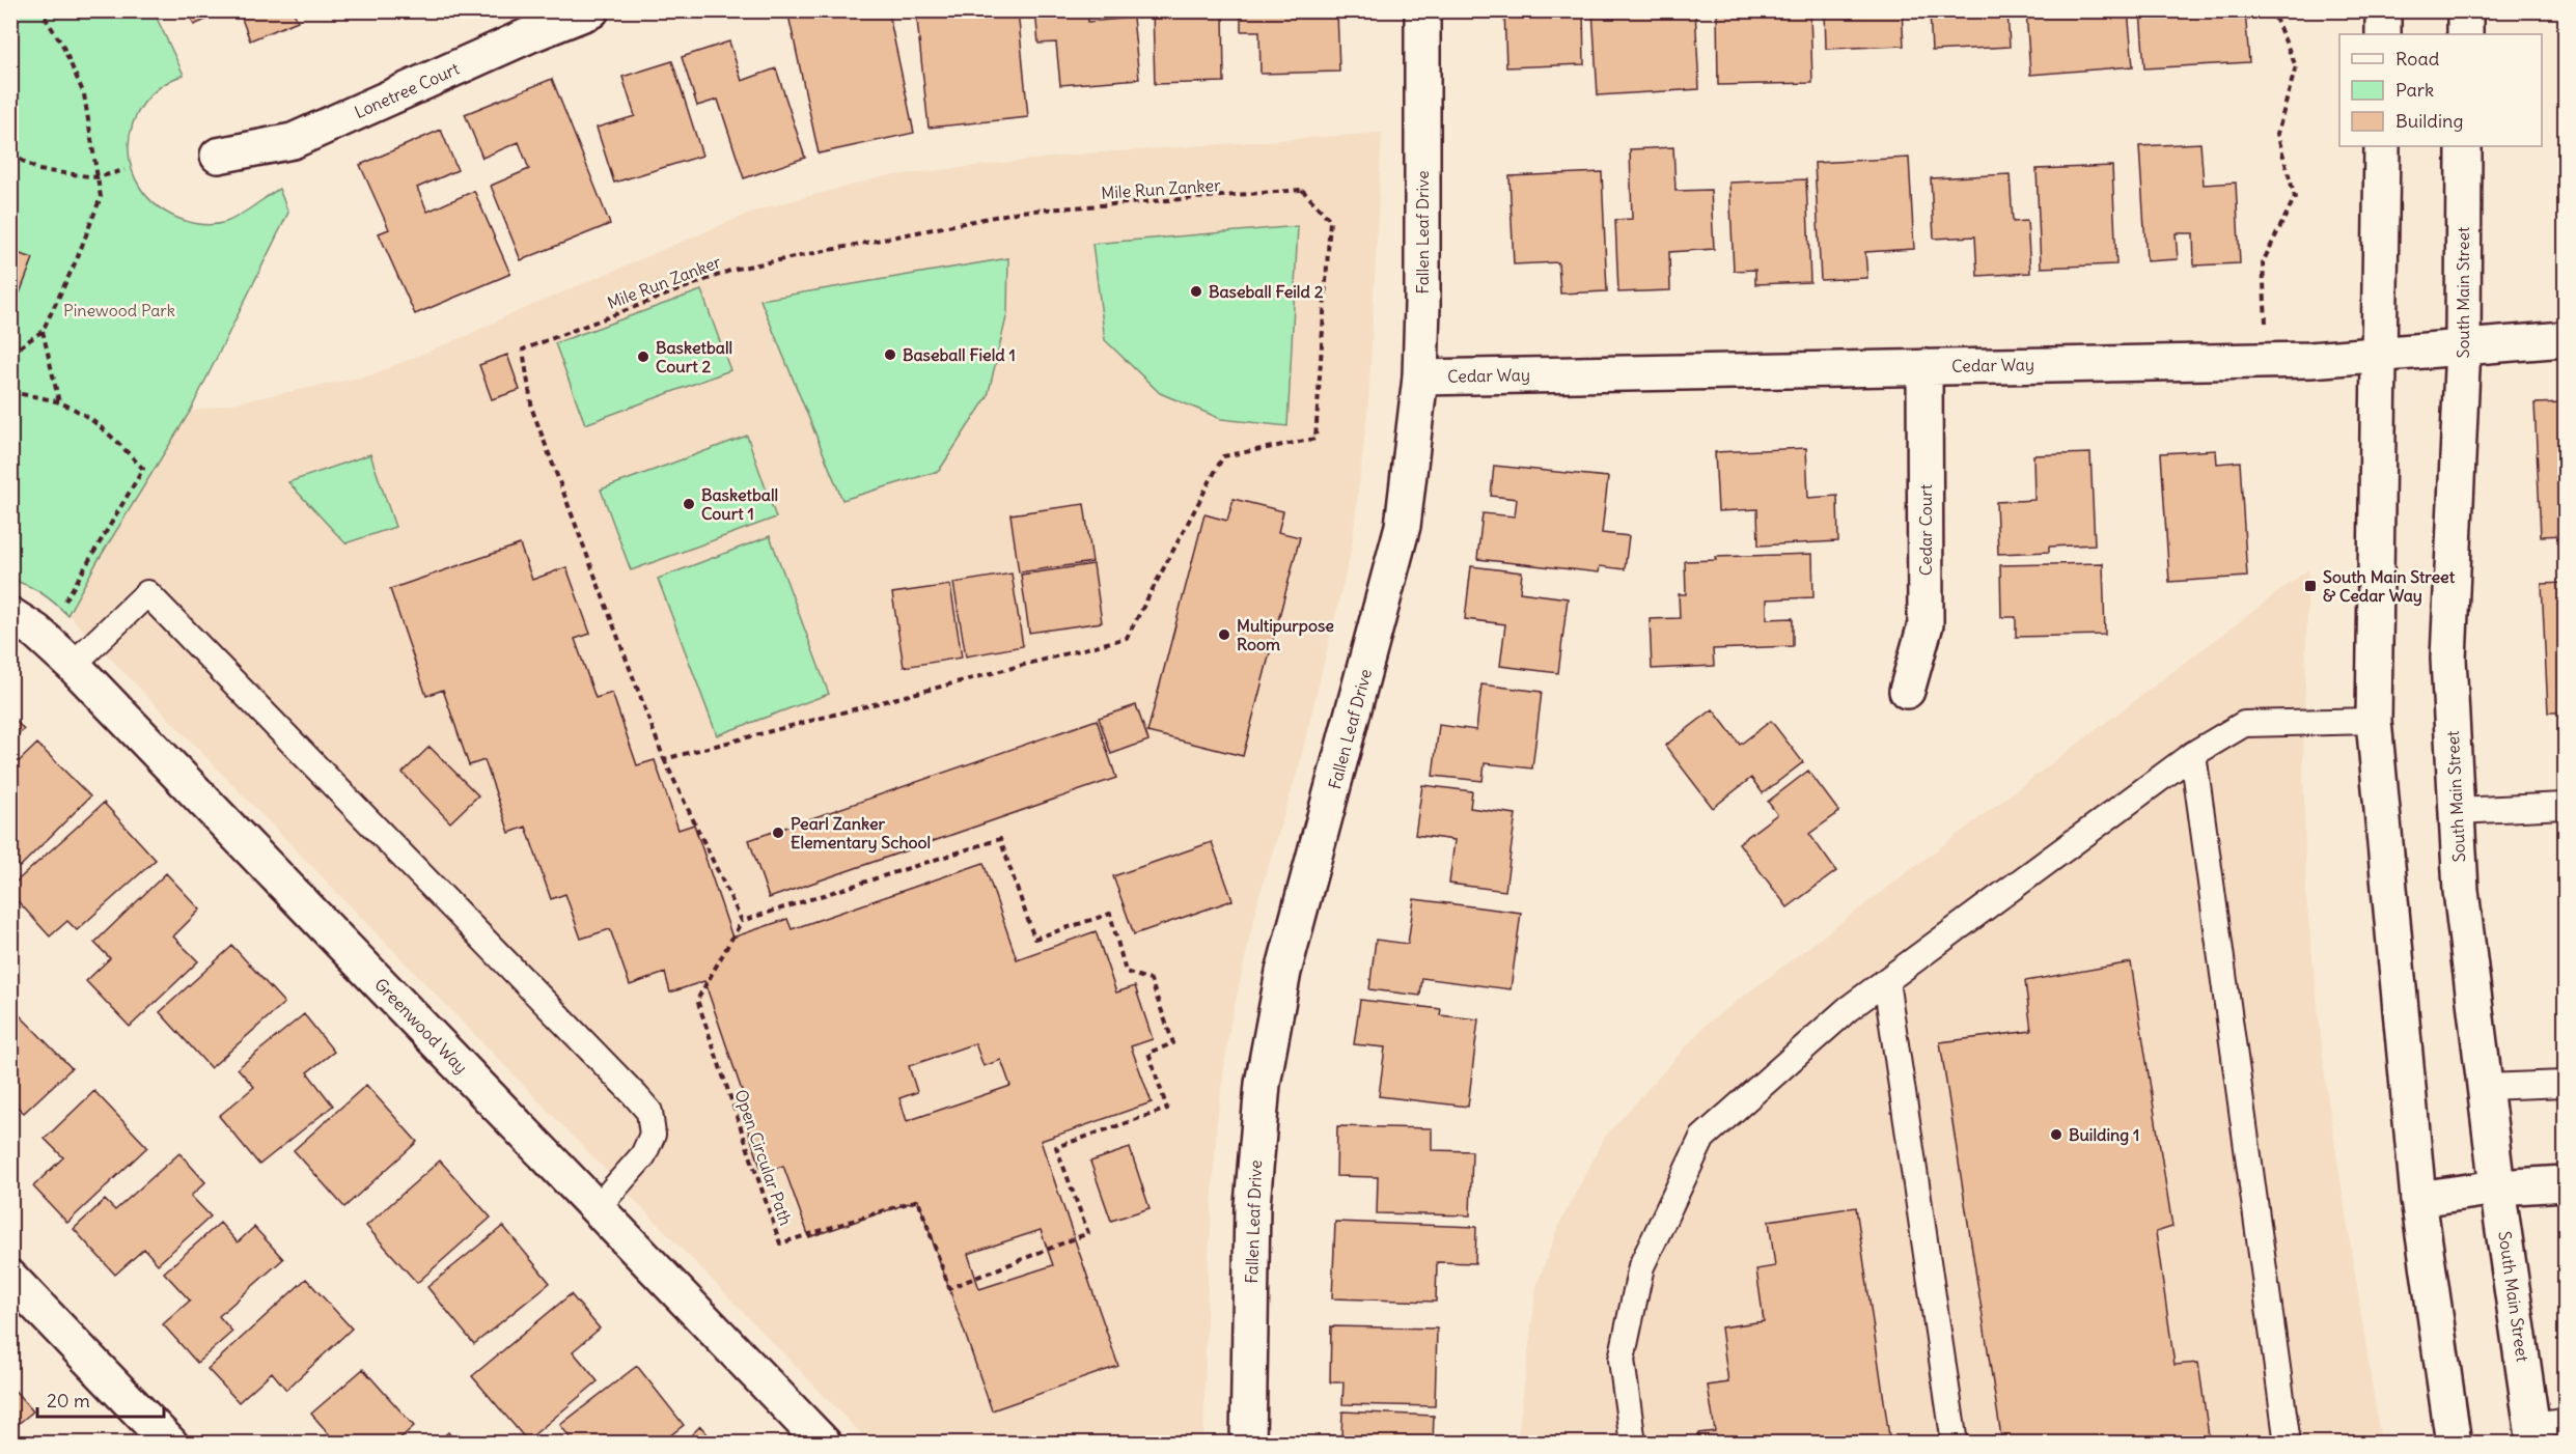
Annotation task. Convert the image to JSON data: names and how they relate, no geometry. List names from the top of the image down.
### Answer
{
  "streets": {
    "street": [
      "Lonetree Court",
      "Fallen Leaf Drive",
      "South Main Street",
      "Cedar Way",
      "Cedar Court",
      "Greenwood Way"
    ],
    "path": ["Mile Run Zanker", "Open Circular Path"]
  },
  "crossings": [
    ["Fallen Leaf Drive", "Cedar Way"],
    ["South Main Street", "Cedar Way"],
    ["Cedar Way", "Cedar Court"]
  ],
  "parks": ["Pinewood Park"],
  "places": {
    "other": [
      "Baseball Feild 2",
      "Baseball Field 1",
      "Basketball Court 2",
      "Basketball Court 1",
      "Multipurpose Room",
      "Pearl Zanker Elementary School",
      "Building 1"
    ],
    "transit": ["South Main Street & Cedar Way"]
  },
  "legend": ["Road", "Park", "Building"],
  "scale_bar": "20 m"
}
